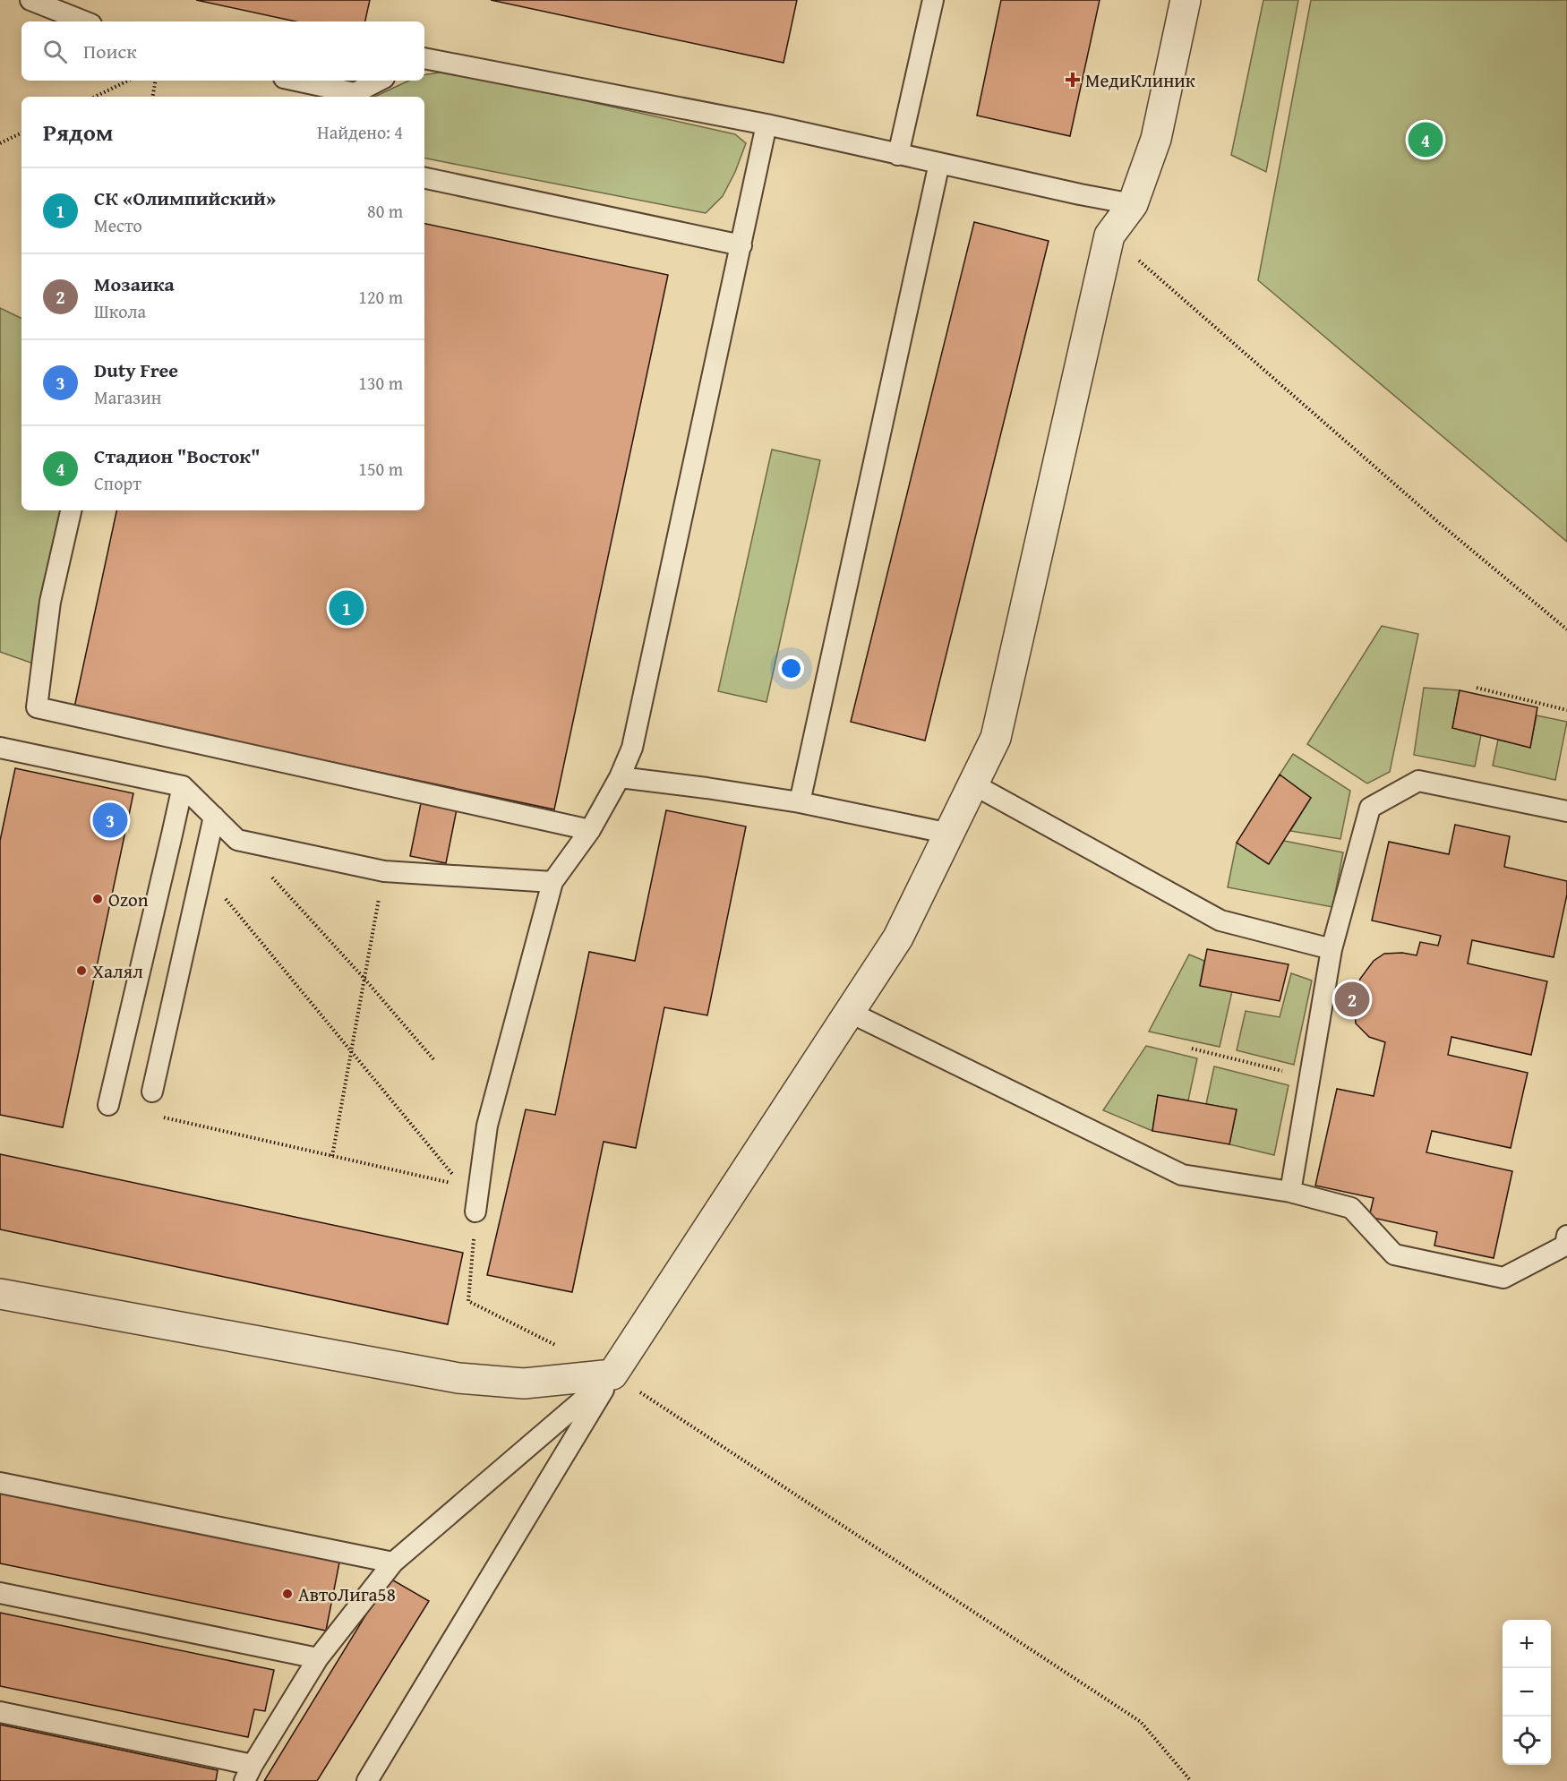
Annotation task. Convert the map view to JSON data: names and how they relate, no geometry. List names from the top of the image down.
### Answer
{
  "places": {
    "health": ["МедиКлиник"],
    "other": ["Ozon", "Халял", "АвтоЛига58"]
  },
  "page": {
    "search": "Поиск",
    "heading": ["Рядом", "Найдено: 4"],
    "pins": [
      "4",
      "1",
      "3",
      "2"
    ],
    "list": [
      {
        "mark": "1",
        "name": "СК «Олимпийский»",
        "note": "Место",
        "value": "80 m"
      },
      {
        "mark": "2",
        "name": "Мозаика",
        "note": "Школа",
        "value": "120 m"
      },
      {
        "mark": "3",
        "name": "Duty Free",
        "note": "Магазин",
        "value": "130 m"
      },
      {
        "mark": "4",
        "name": "Стадион \"Восток\"",
        "note": "Спорт",
        "value": "150 m"
      }
    ],
    "map_buttons": ["+", "−"]
  }
}
